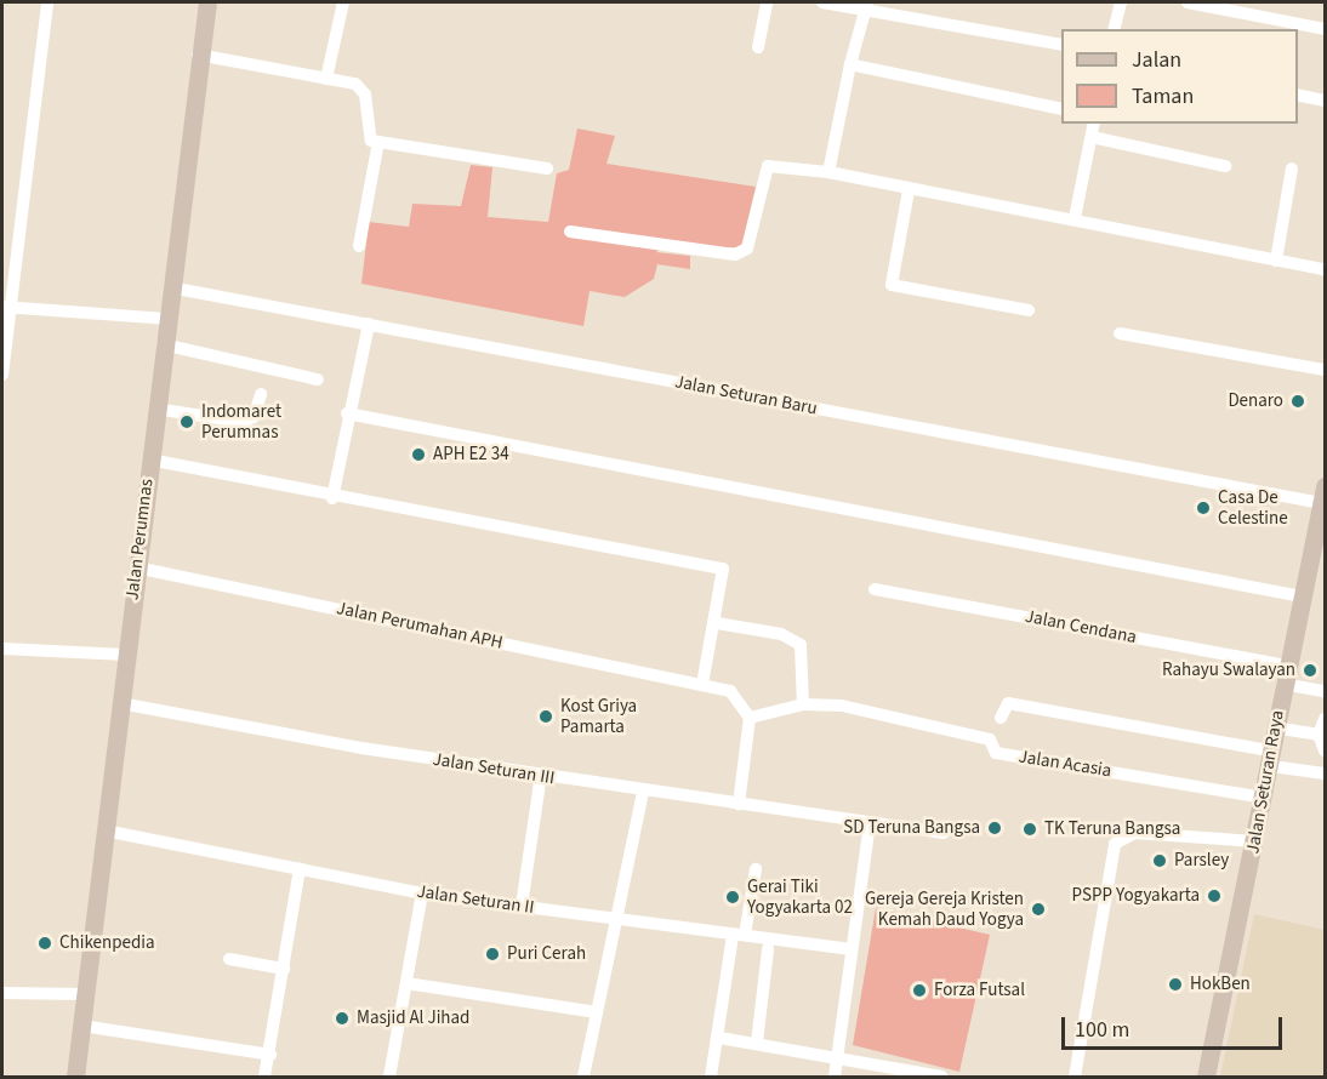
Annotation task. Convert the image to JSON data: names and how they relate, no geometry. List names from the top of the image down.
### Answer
{
  "streets": {
    "main road": ["Jalan Perumnas", "Jalan Seturan Raya"],
    "street": [
      "Jalan Seturan Baru",
      "Jalan Perumahan APH",
      "Jalan Cendana",
      "Jalan Acasia",
      "Jalan Seturan III",
      "Jalan Seturan II"
    ]
  },
  "crossings": [
    ["Jalan Seturan Baru", "Jalan Perumnas"],
    ["Jalan Seturan Baru", "Jalan Seturan Raya"],
    ["Jalan Perumnas", "Jalan Perumahan APH"],
    ["Jalan Perumnas", "Jalan Seturan III"],
    ["Jalan Perumnas", "Jalan Seturan II"],
    ["Jalan Perumahan APH", "Jalan Acasia"],
    ["Jalan Cendana", "Jalan Seturan Raya"],
    ["Jalan Acasia", "Jalan Seturan Raya"]
  ],
  "places": [
    "Denaro",
    "Indomaret Perumnas",
    "APH E2 34",
    "Casa De Celestine",
    "Rahayu Swalayan",
    "Kost Griya Pamarta",
    "SD Teruna Bangsa",
    "TK Teruna Bangsa",
    "Parsley",
    "PSPP Yogyakarta",
    "Gerai Tiki Yogyakarta 02",
    "Gereja Gereja Kristen Kemah Daud Yogya",
    "Chikenpedia",
    "Puri Cerah",
    "HokBen",
    "Forza Futsal",
    "Masjid Al Jihad"
  ],
  "legend": ["Jalan", "Taman"],
  "scale_bar": "100 m"
}
